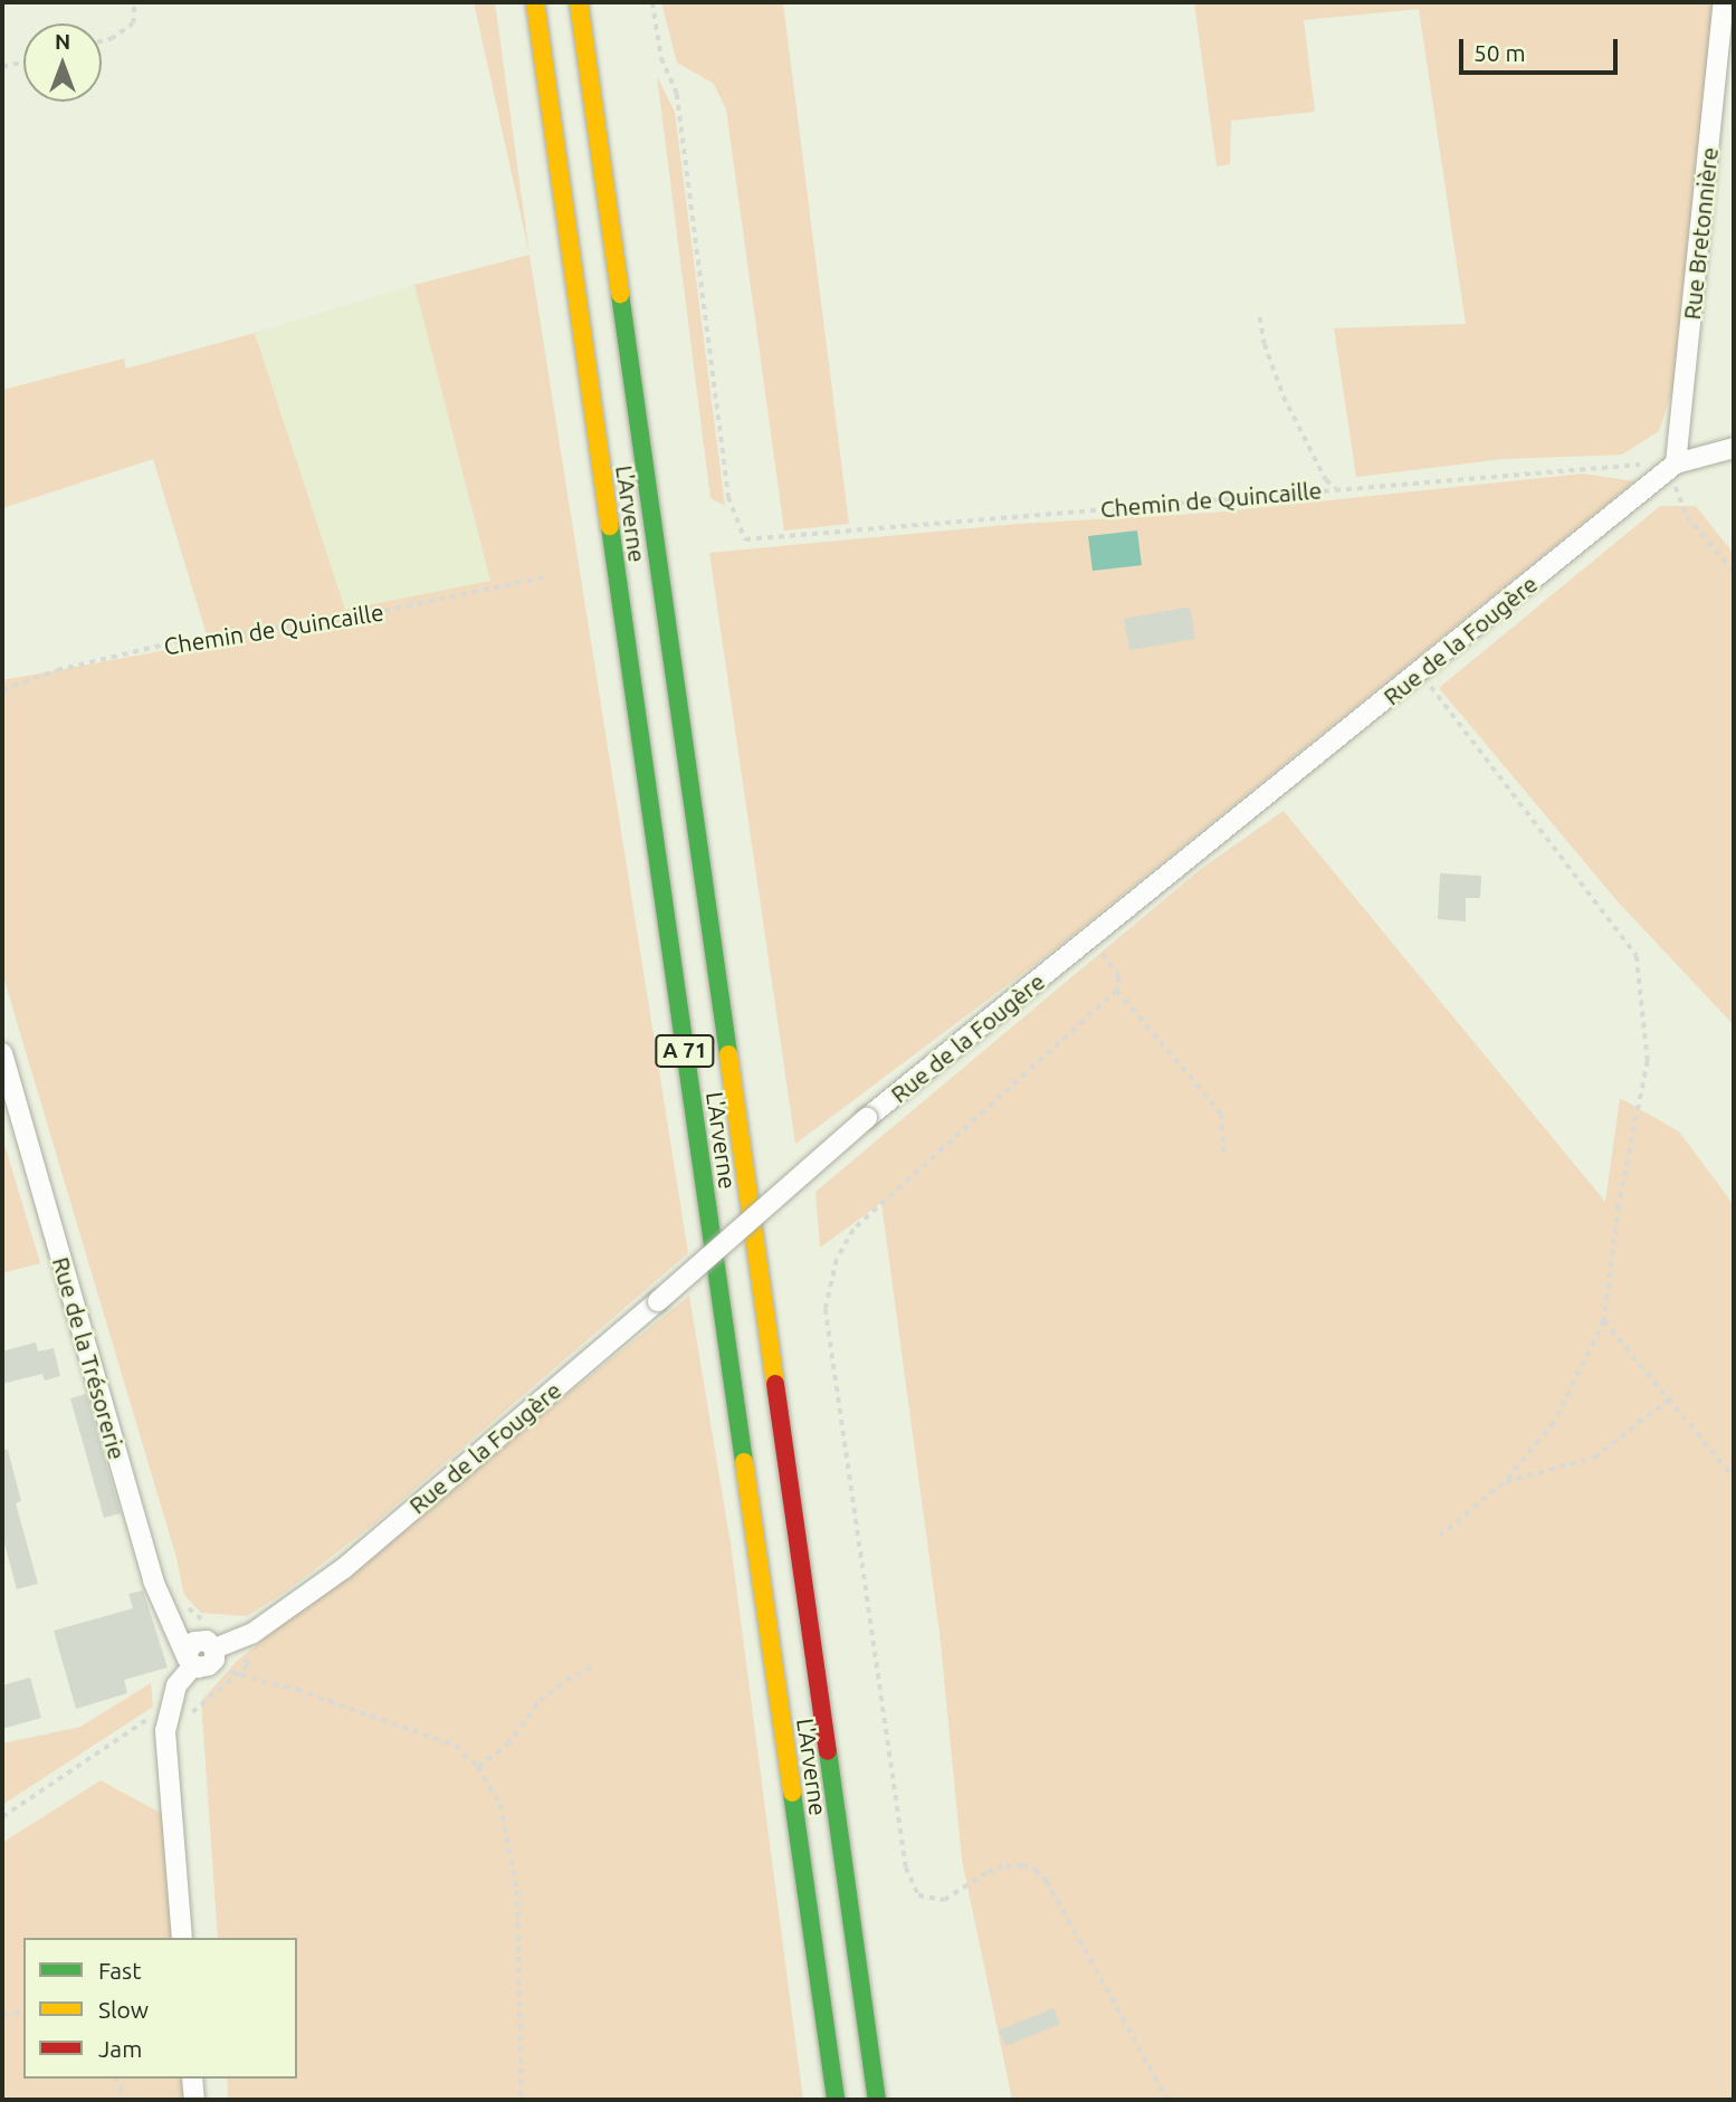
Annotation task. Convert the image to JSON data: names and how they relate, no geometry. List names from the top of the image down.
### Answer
{
  "streets": {
    "highway": ["L'Arverne", "A 71"],
    "street": ["Rue Bretonnière", "Rue de la Fougère", "Rue de la Trésorerie"],
    "path": ["Chemin de Quincaille"]
  },
  "crossings": [
    ["Rue Bretonnière", "Chemin de Quincaille"],
    ["Rue Bretonnière", "Rue de la Fougère"],
    ["Chemin de Quincaille", "Rue de la Fougère"],
    ["Rue de la Fougère", "Rue de la Trésorerie"]
  ],
  "legend": ["Fast", "Slow", "Jam"],
  "scale_bar": "50 m",
  "north": "top"
}
